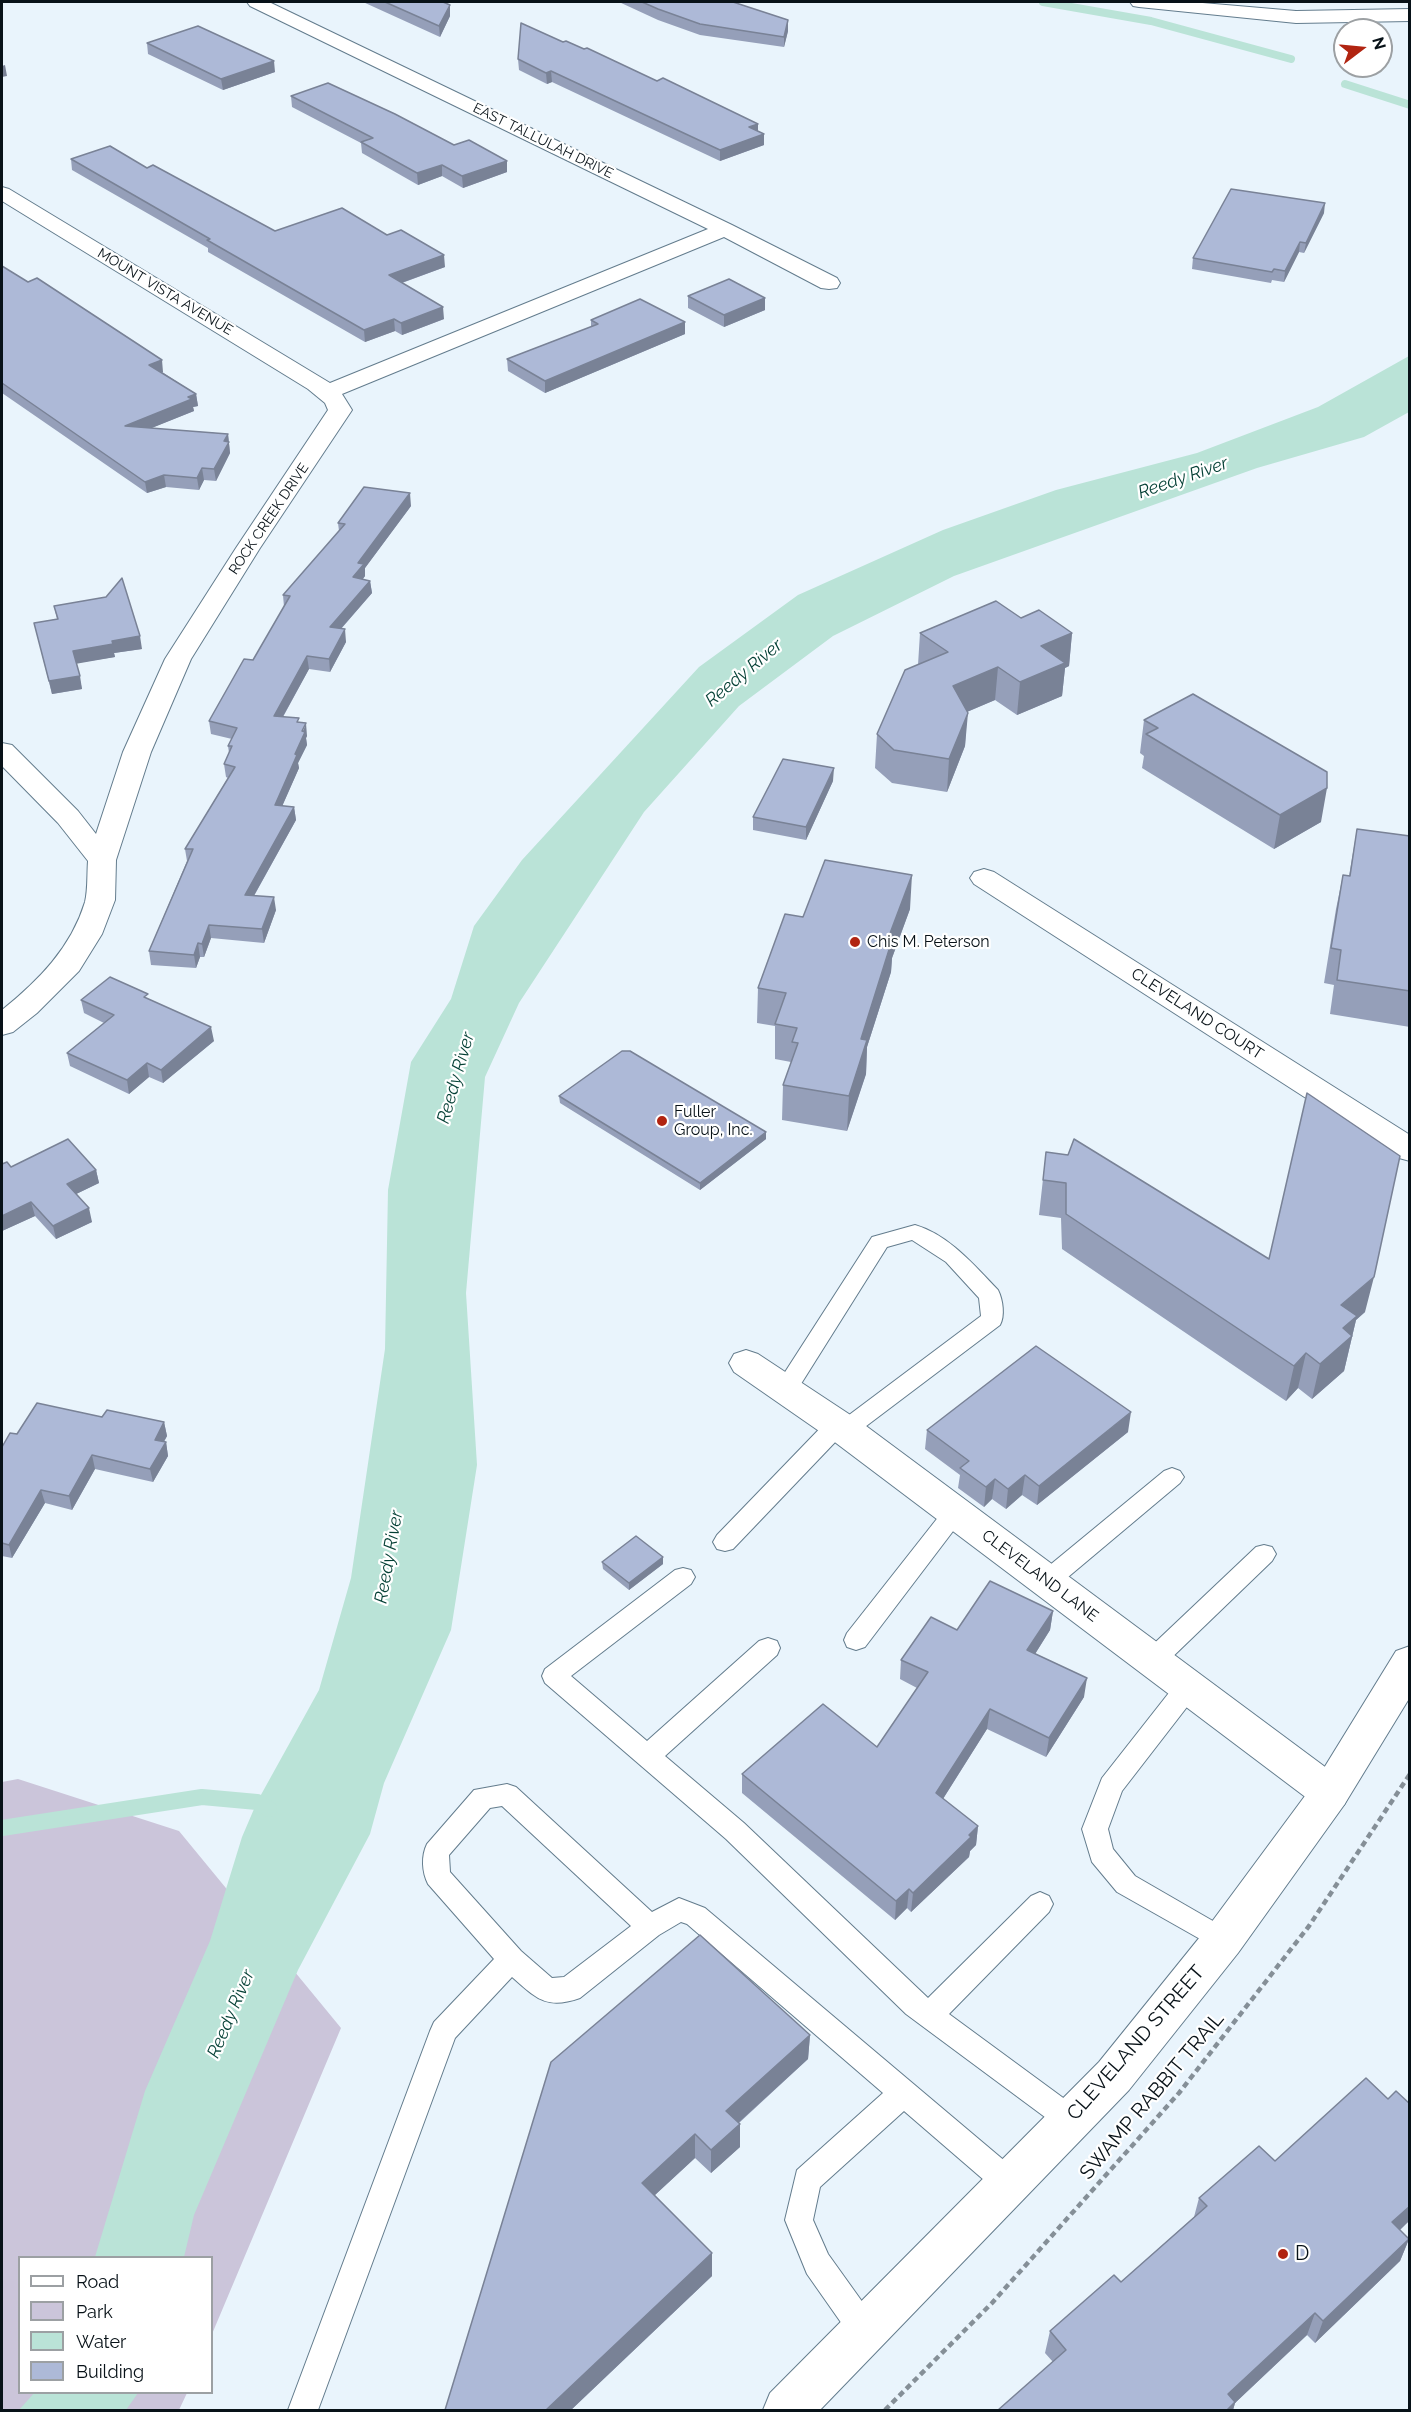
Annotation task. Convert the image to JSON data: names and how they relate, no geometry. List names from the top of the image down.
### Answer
{
  "streets": {
    "street": [
      "EAST TALLULAH DRIVE",
      "MOUNT VISTA AVENUE",
      "ROCK CREEK DRIVE",
      "CLEVELAND COURT",
      "CLEVELAND LANE",
      "CLEVELAND STREET"
    ],
    "path": ["SWAMP RABBIT TRAIL"]
  },
  "crossings": [
    ["MOUNT VISTA AVENUE", "ROCK CREEK DRIVE"],
    ["CLEVELAND LANE", "CLEVELAND STREET"]
  ],
  "water": ["Reedy River"],
  "places": ["Chis M. Peterson", "Fuller Group, Inc.", "D"],
  "legend": [
    "Road",
    "Park",
    "Water",
    "Building"
  ],
  "north": "right"
}
